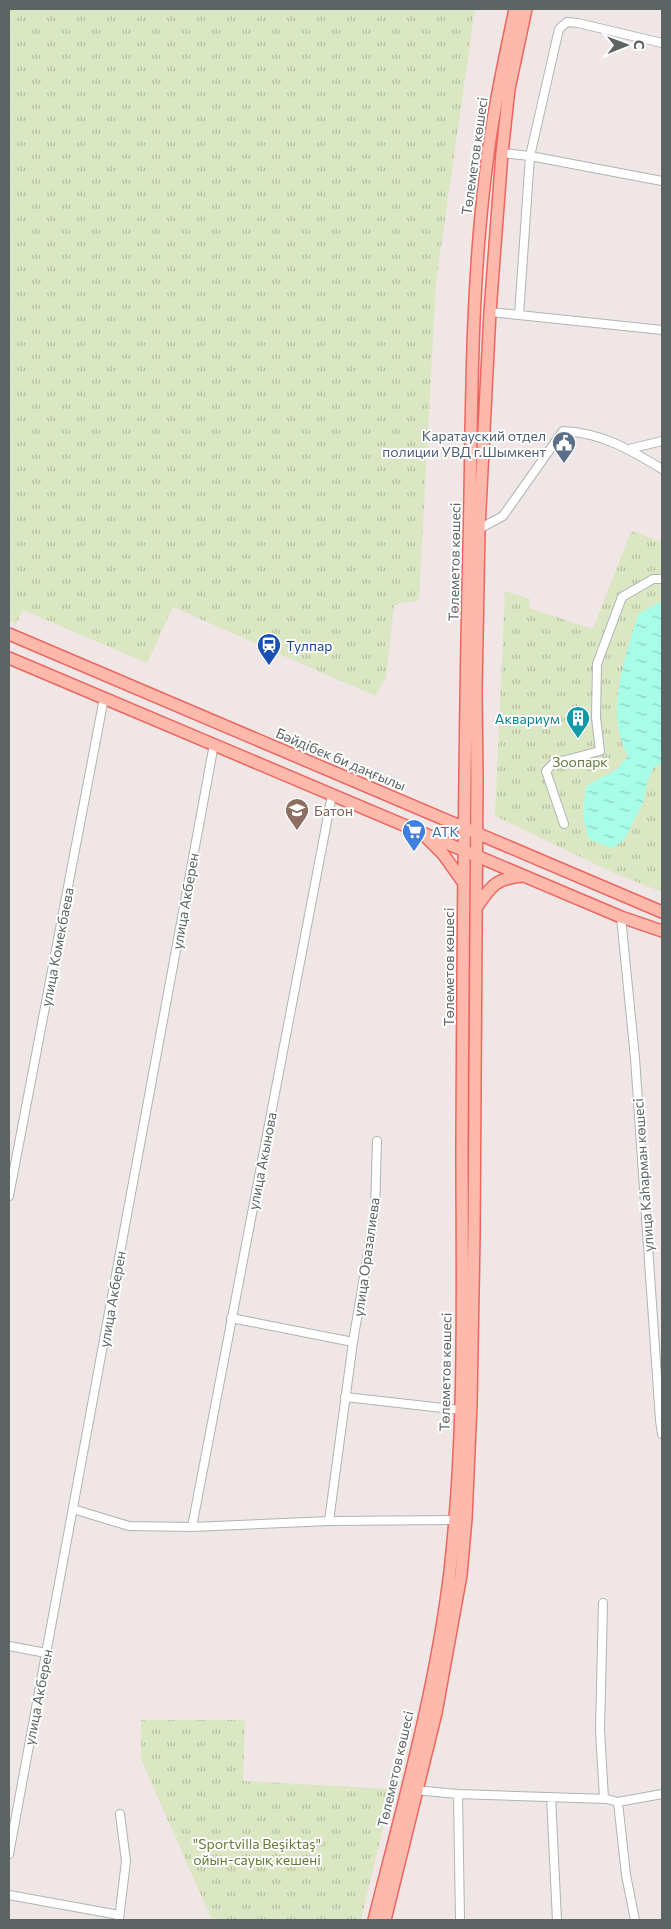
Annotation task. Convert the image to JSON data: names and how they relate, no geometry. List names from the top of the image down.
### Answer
{
  "streets": {
    "main road": ["Төлеметов көшесі", "Бәйдібек би даңғылы"],
    "street": [
      "улица Акберен",
      "улица Комекбаева",
      "улица Акынова",
      "улица Каһарман көшесі",
      "улица Оразалиева"
    ]
  },
  "crossings": [
    ["Төлеметов көшесі", "Бәйдібек би даңғылы"]
  ],
  "parks": ["Зоопарк", "\"Sportvilla Beşiktaş\" ойын-сауық кешені"],
  "places": {
    "public building": ["Каратауский отдел полиции УВД г.Шымкент"],
    "station": ["Тулпар"],
    "building": ["Аквариум"],
    "school or university": ["Батон"],
    "supermarket": ["АТК"]
  },
  "north": "right"
}
